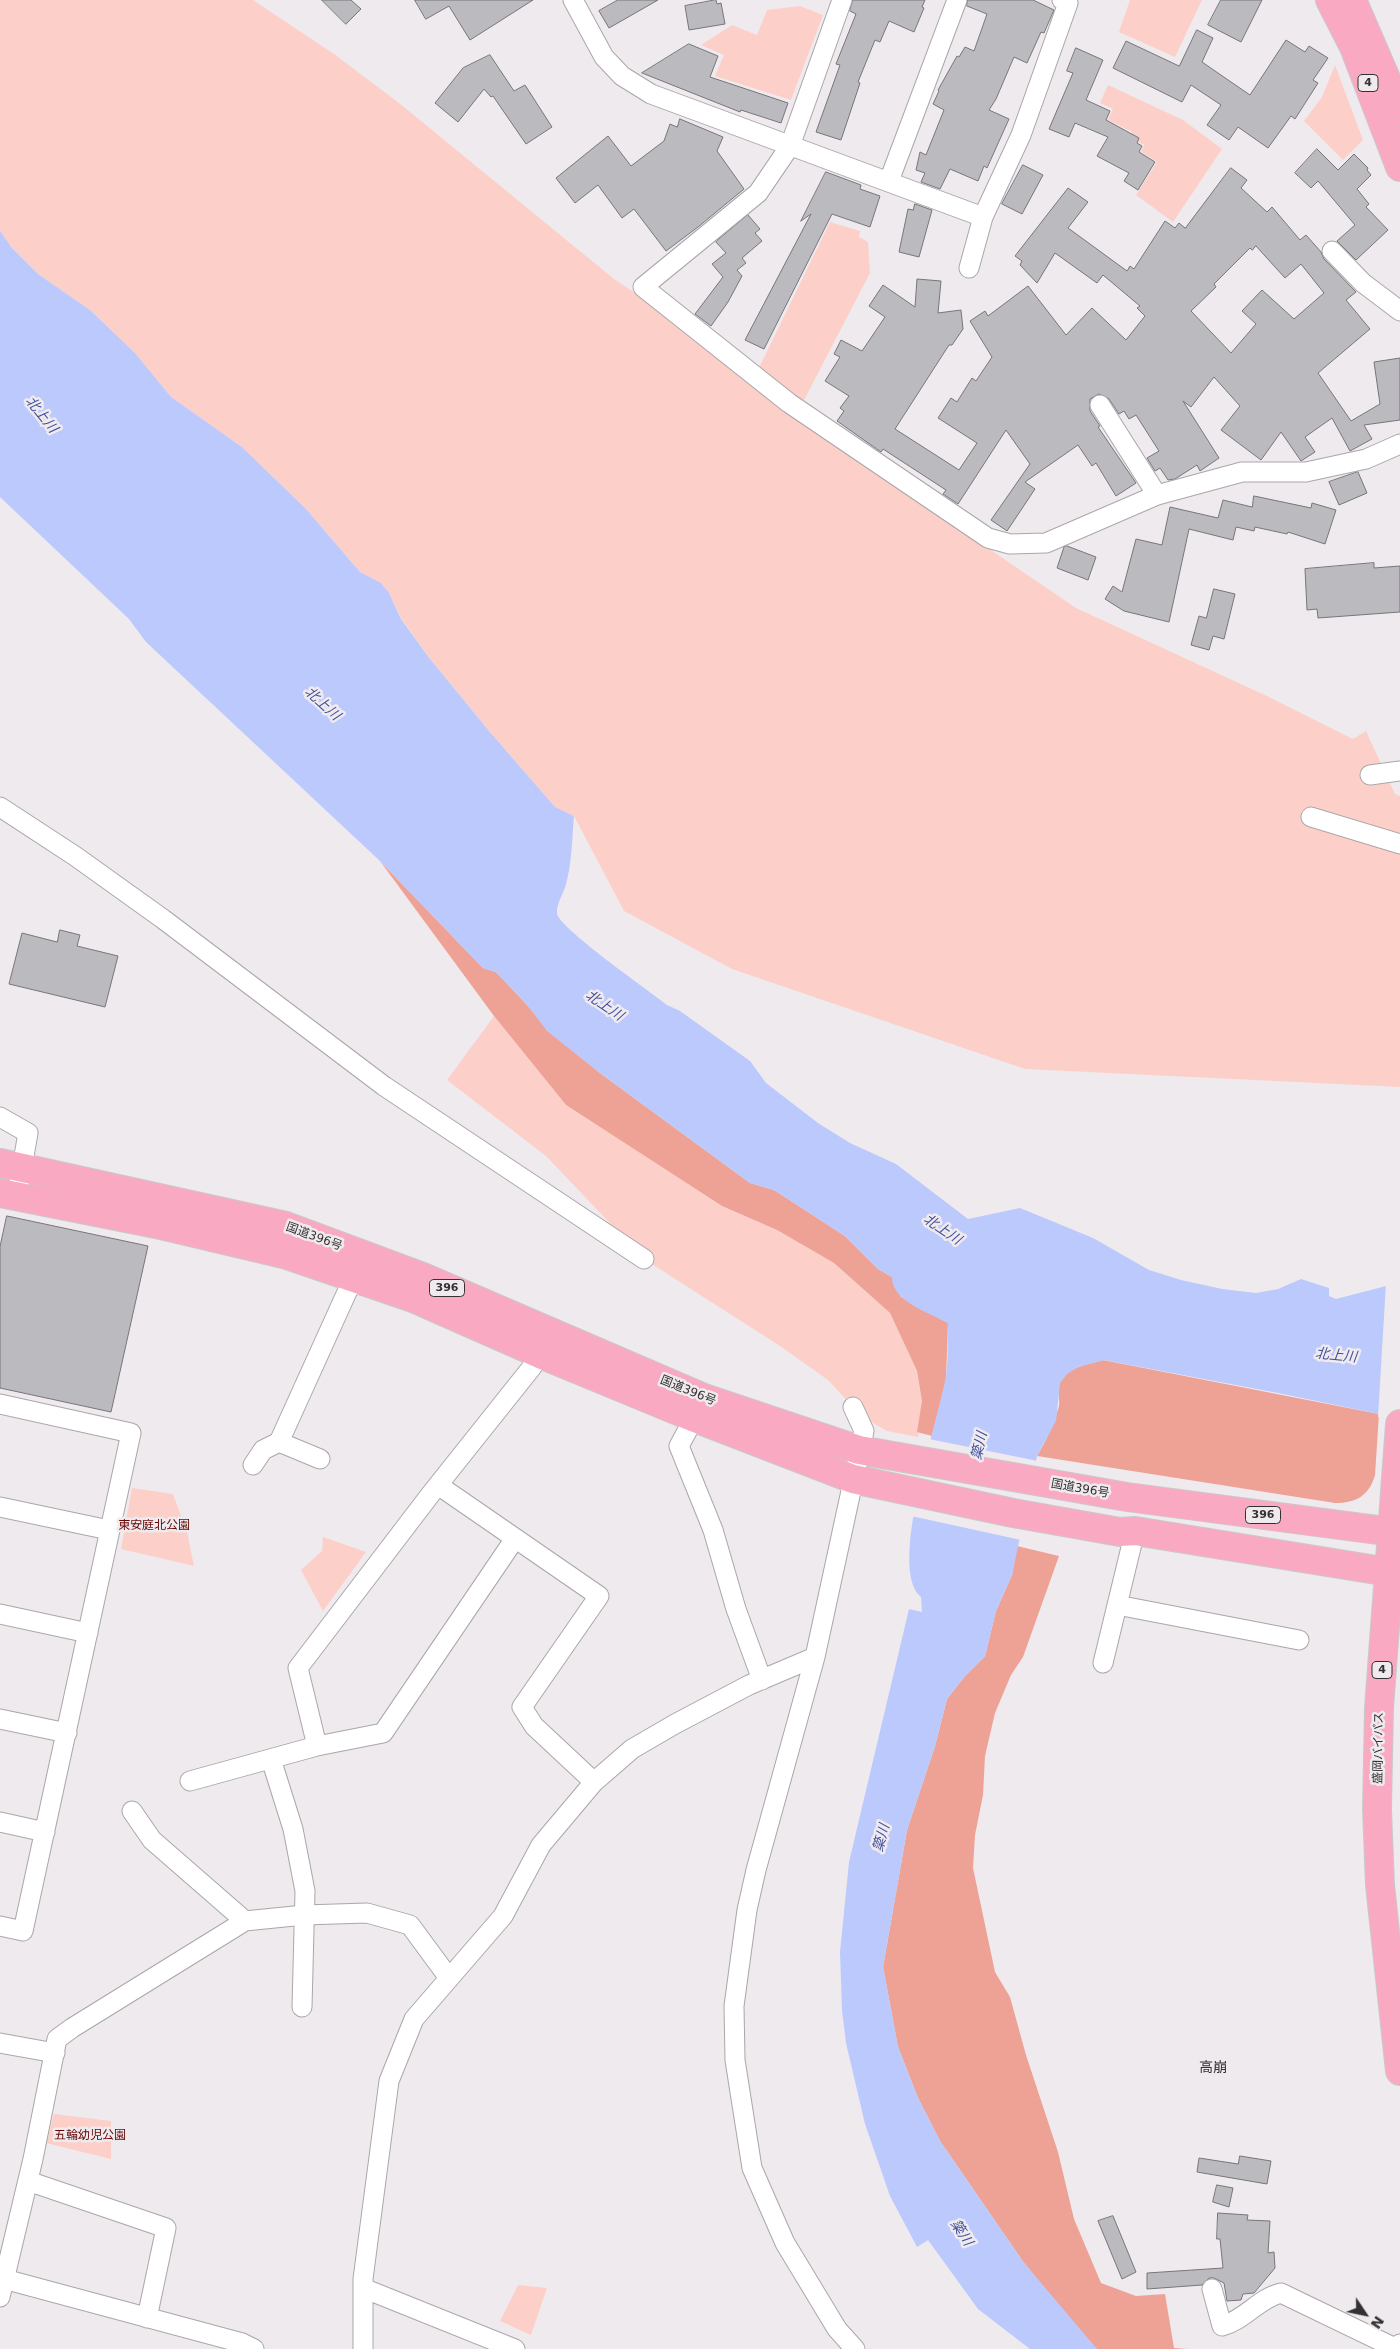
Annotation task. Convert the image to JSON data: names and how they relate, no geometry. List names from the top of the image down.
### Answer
{
  "streets": {
    "highway": [
      "4",
      "国道396号",
      "396",
      "盛岡バイパス"
    ]
  },
  "crossings": [
    ["国道396号", "盛岡バイパス"]
  ],
  "districts": ["高崩"],
  "water": ["北上川", "簗川"],
  "parks": ["東安庭北公園", "五輪幼児公園"],
  "north": "bottom right"
}
